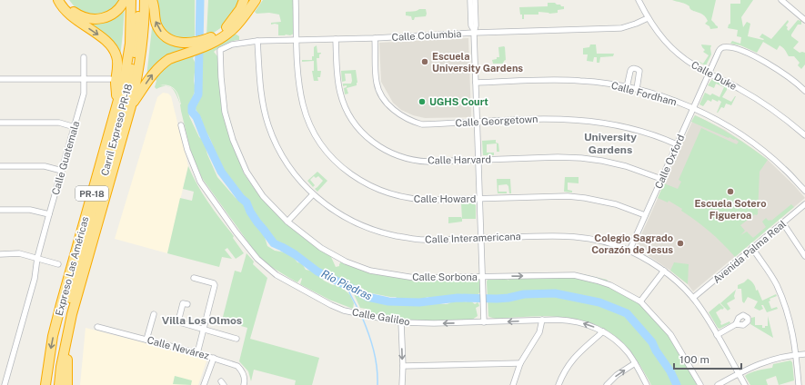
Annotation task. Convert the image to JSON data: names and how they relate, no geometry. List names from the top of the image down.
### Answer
{
  "streets": {
    "highway": ["Carril Expreso PR-18", "PR-18", "Expreso Las Américas"],
    "street": [
      "Calle Columbia",
      "Calle Duke",
      "Calle Fordham",
      "Calle Georgetown",
      "Calle Guatemala",
      "Calle Harvard",
      "Calle Oxford",
      "Calle Howard",
      "Calle Interamericana",
      "Avenida Palma Real",
      "Calle Sorbona",
      "Calle Galileo",
      "Calle Nevárez"
    ]
  },
  "crossings": [
    ["Calle Columbia", "Calle Duke"],
    ["Calle Columbia", "Calle Georgetown"],
    ["Calle Columbia", "Calle Harvard"],
    ["Calle Columbia", "Calle Howard"],
    ["Calle Columbia", "Calle Interamericana"],
    ["Calle Columbia", "Calle Sorbona"],
    ["Calle Duke", "Calle Oxford"],
    ["Calle Fordham", "Calle Oxford"],
    ["Calle Georgetown", "Calle Oxford"],
    ["Calle Harvard", "Calle Oxford"],
    ["Calle Oxford", "Calle Howard"],
    ["Calle Oxford", "Calle Interamericana"],
    ["Calle Interamericana", "Avenida Palma Real"]
  ],
  "districts": ["University Gardens", "Villa Los Olmos"],
  "water": ["Río Piedras"],
  "places": [
    "Escuela University Gardens",
    "UGHS Court",
    "Escuela Sotero Figueroa",
    "Colegio Sagrado Corazón de Jesus"
  ],
  "scale_bar": "100 m"
}
